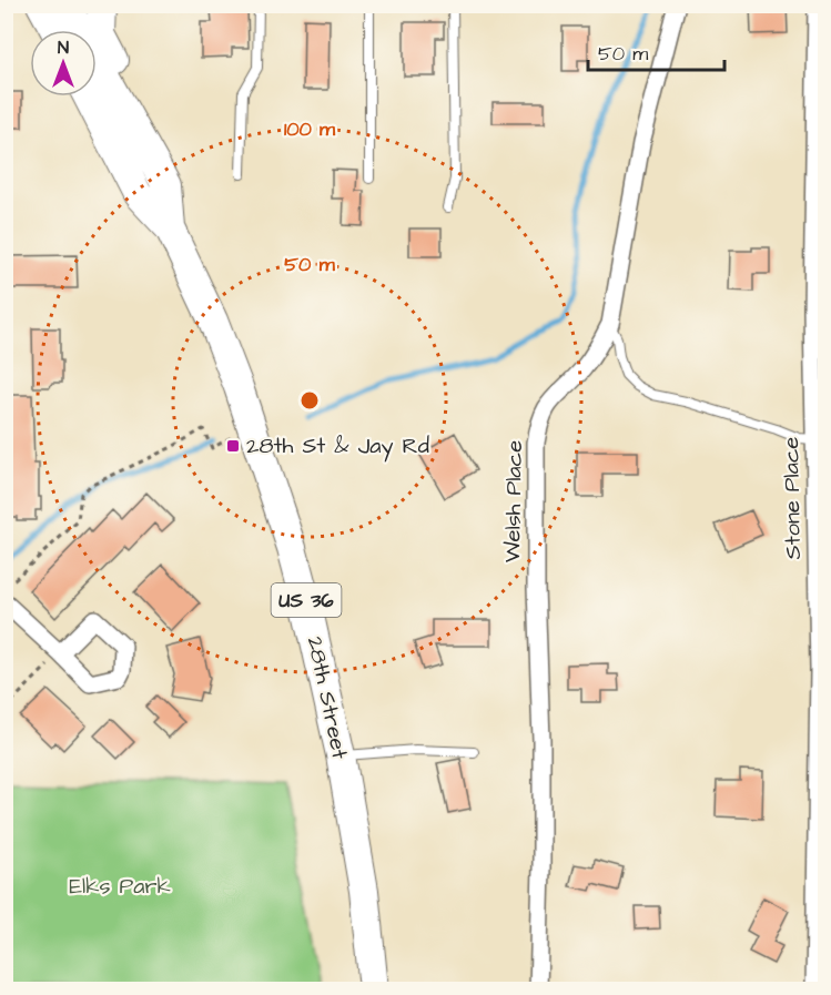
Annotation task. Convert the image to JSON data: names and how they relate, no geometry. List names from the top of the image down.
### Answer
{
  "streets": {
    "highway": ["US 36", "28th Street"],
    "street": ["Stone Place", "Welsh Place"]
  },
  "parks": ["Elks Park"],
  "places": {
    "transit": ["28th St & Jay Rd"]
  },
  "scale_bar": "50 m",
  "north": "top",
  "rings": ["100 m", "50 m"]
}
